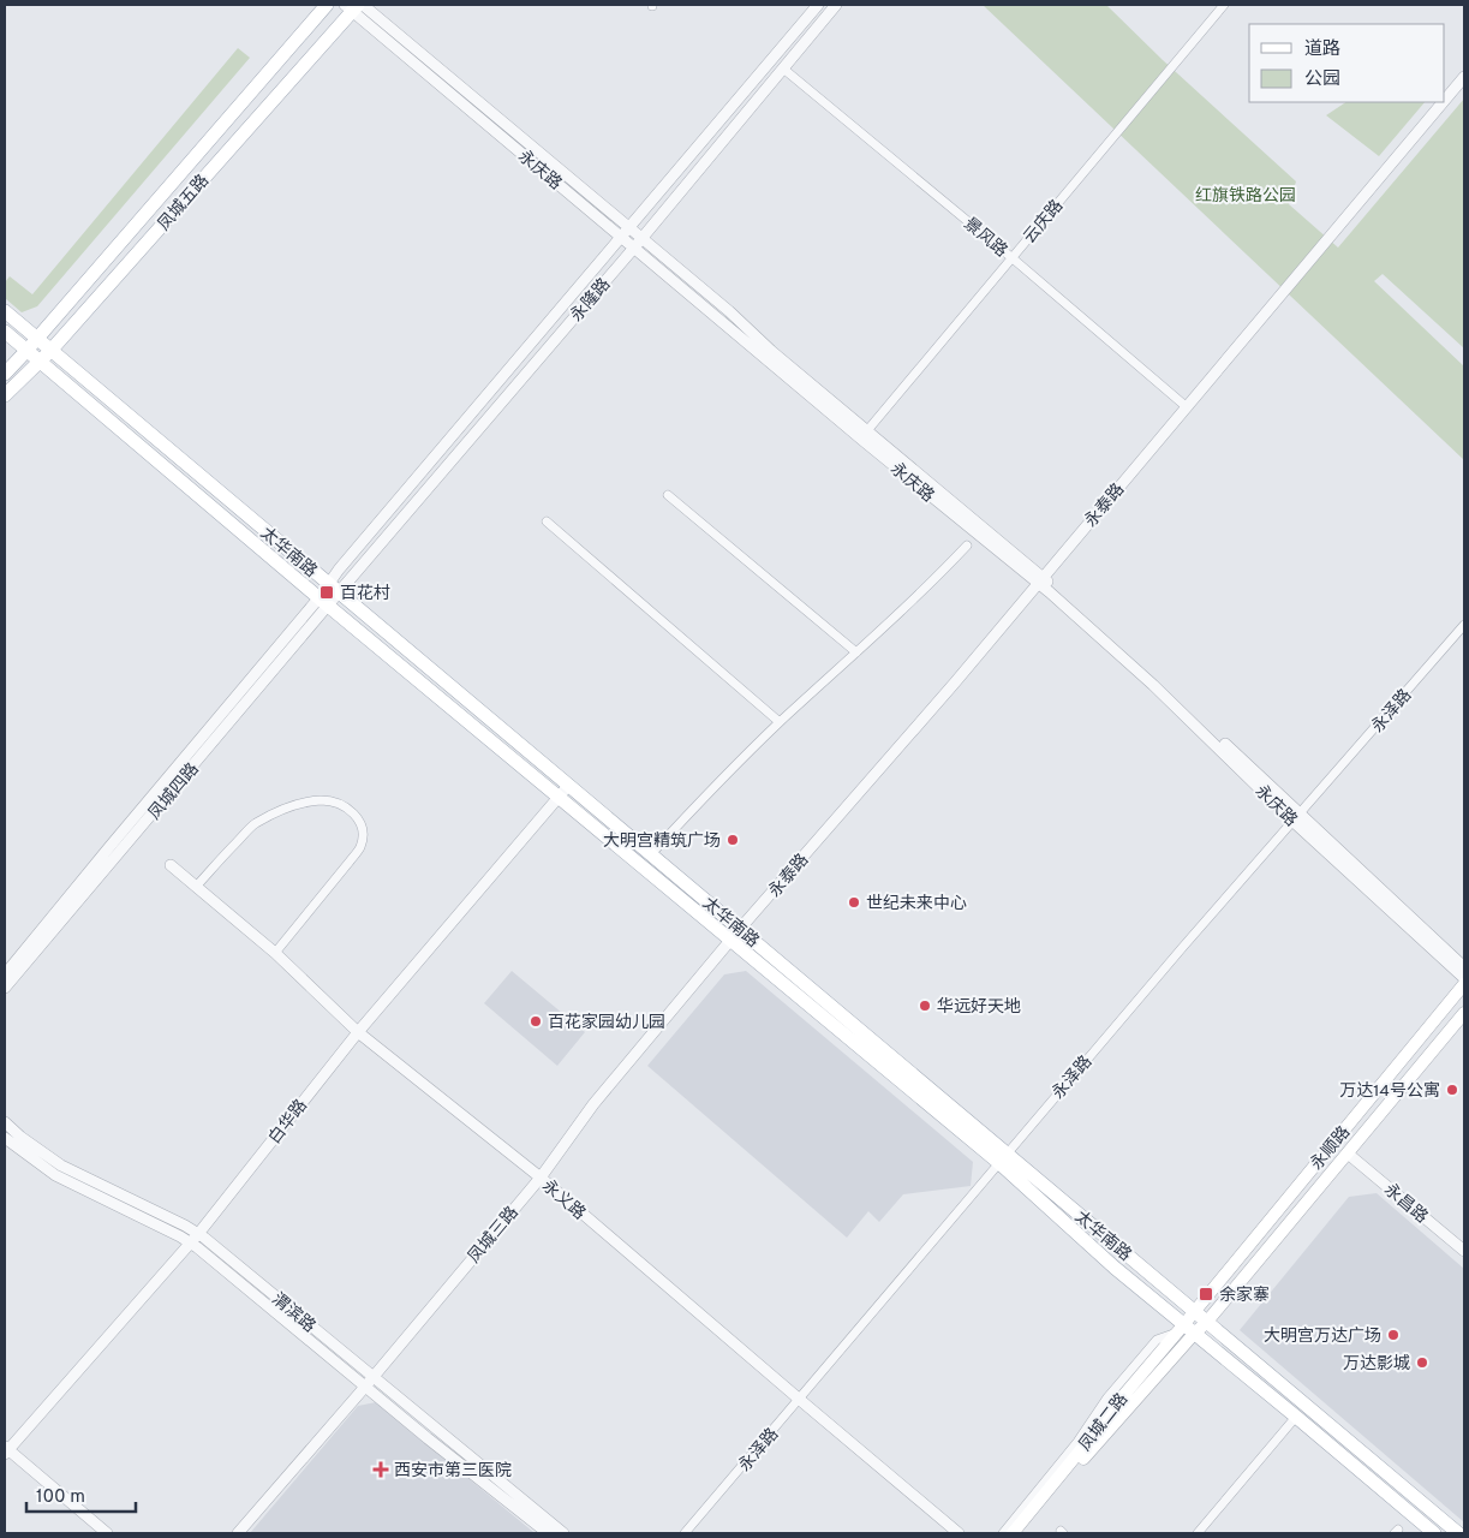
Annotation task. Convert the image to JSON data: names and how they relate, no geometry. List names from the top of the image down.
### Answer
{
  "streets": {
    "main road": [
      "凤城五路",
      "太华南路",
      "永顺路",
      "凤城二路"
    ],
    "street": [
      "永庆路",
      "云庆路",
      "景风路",
      "永隆路",
      "永泰路",
      "永泽路",
      "凤城四路",
      "白华路",
      "永义路",
      "永昌路",
      "凤城三路",
      "渭滨路"
    ]
  },
  "crossings": [
    ["永庆路", "凤城五路"],
    ["永庆路", "云庆路"],
    ["永庆路", "永隆路"],
    ["永庆路", "永泰路"],
    ["永庆路", "永泽路"],
    ["凤城五路", "太华南路"],
    ["云庆路", "景风路"],
    ["景风路", "永隆路"],
    ["景风路", "永泰路"],
    ["永隆路", "太华南路"],
    ["永隆路", "凤城四路"],
    ["永泰路", "太华南路"],
    ["永泰路", "凤城三路"],
    ["太华南路", "永泽路"],
    ["太华南路", "凤城四路"],
    ["太华南路", "白华路"],
    ["太华南路", "永顺路"],
    ["太华南路", "凤城三路"],
    ["太华南路", "凤城二路"],
    ["永泽路", "永义路"],
    ["白华路", "永义路"],
    ["白华路", "渭滨路"],
    ["永顺路", "永昌路"],
    ["永顺路", "凤城二路"],
    ["永义路", "凤城三路"],
    ["凤城三路", "渭滨路"]
  ],
  "parks": ["红旗铁路公园"],
  "places": {
    "transit": ["百花村", "余家寨"],
    "other": [
      "大明宫·精筑广场",
      "世纪未来中心",
      "华远好天地",
      "百花家园幼儿园",
      "万达14号公寓",
      "大明宫万达广场",
      "万达影城"
    ],
    "health": ["西安市第三医院"]
  },
  "legend": ["道路", "公园"],
  "scale_bar": "100 m"
}
